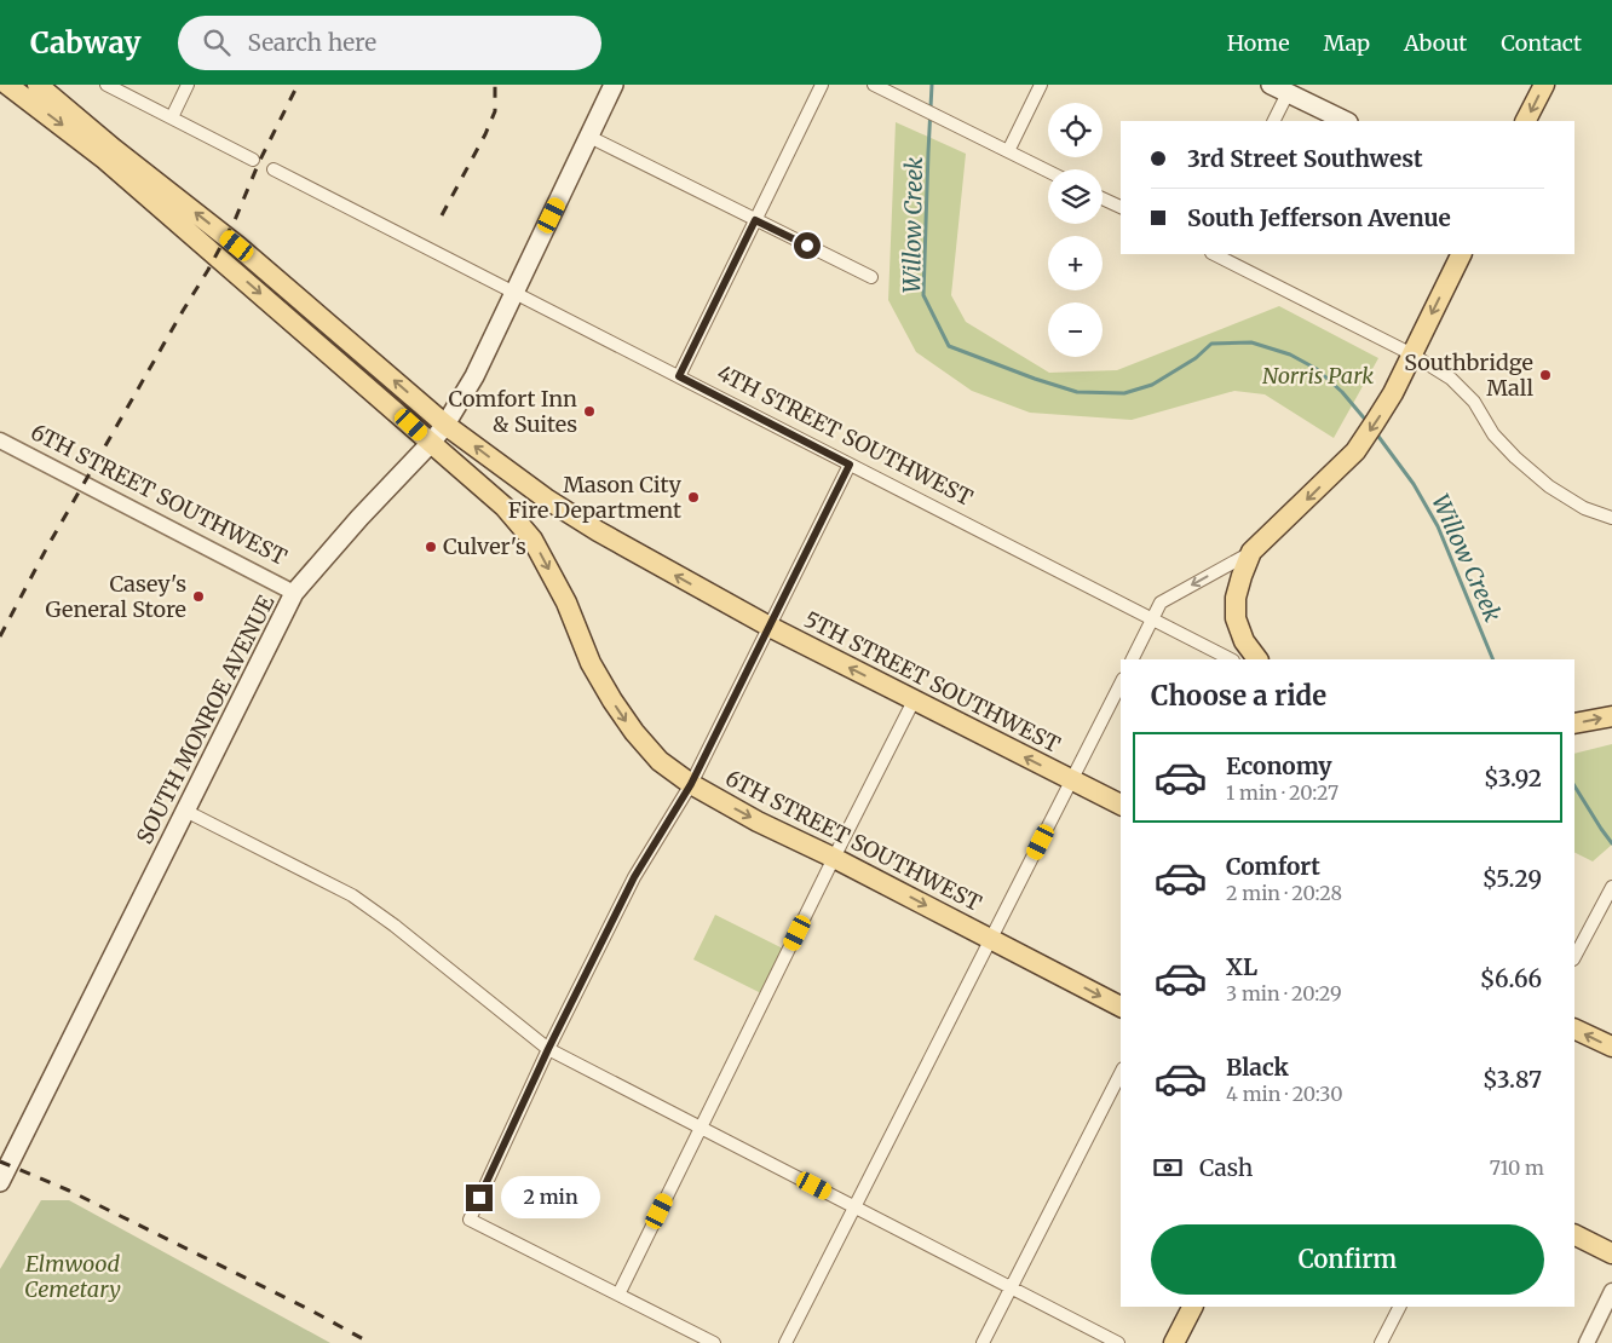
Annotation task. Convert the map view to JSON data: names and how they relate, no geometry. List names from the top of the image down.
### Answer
{
  "streets": {
    "main road": ["6TH STREET SOUTHWEST", "5TH STREET SOUTHWEST", "SOUTH MONROE AVENUE"],
    "street": ["4TH STREET SOUTHWEST"]
  },
  "crossings": [
    ["4TH STREET SOUTHWEST", "SOUTH MONROE AVENUE"],
    ["6TH STREET SOUTHWEST", "SOUTH MONROE AVENUE"],
    ["5TH STREET SOUTHWEST", "SOUTH MONROE AVENUE"]
  ],
  "one_way": ["6TH STREET SOUTHWEST", "5TH STREET SOUTHWEST"],
  "water": ["Willow Creek"],
  "parks": ["Norris Park", "Elmwood Cemetary"],
  "places": [
    "Southbridge Mall",
    "Comfort Inn & Suites",
    "Mason City Fire Department",
    "Culver's",
    "Casey's General Store"
  ],
  "page": {
    "header": "Cabway",
    "search": "Search here",
    "nav": [
      "Home",
      "Map",
      "About",
      "Contact"
    ],
    "map_buttons": ["+", "−"],
    "banner": ["3rd Street Southwest", "South Jefferson Avenue"],
    "heading": "Choose a ride",
    "list": [
      {
        "name": "Economy",
        "note": "1 min · 20:27",
        "value": "$3.92"
      },
      {
        "name": "Comfort",
        "note": "2 min · 20:28",
        "value": "$5.29"
      },
      {
        "name": "XL",
        "note": "3 min · 20:29",
        "value": "$6.66"
      },
      {
        "name": "Black",
        "note": "4 min · 20:30",
        "value": "$3.87"
      }
    ],
    "pay": ["Cash", "710 m"],
    "bubble": "2 min",
    "buttons": "Confirm"
  }
}
